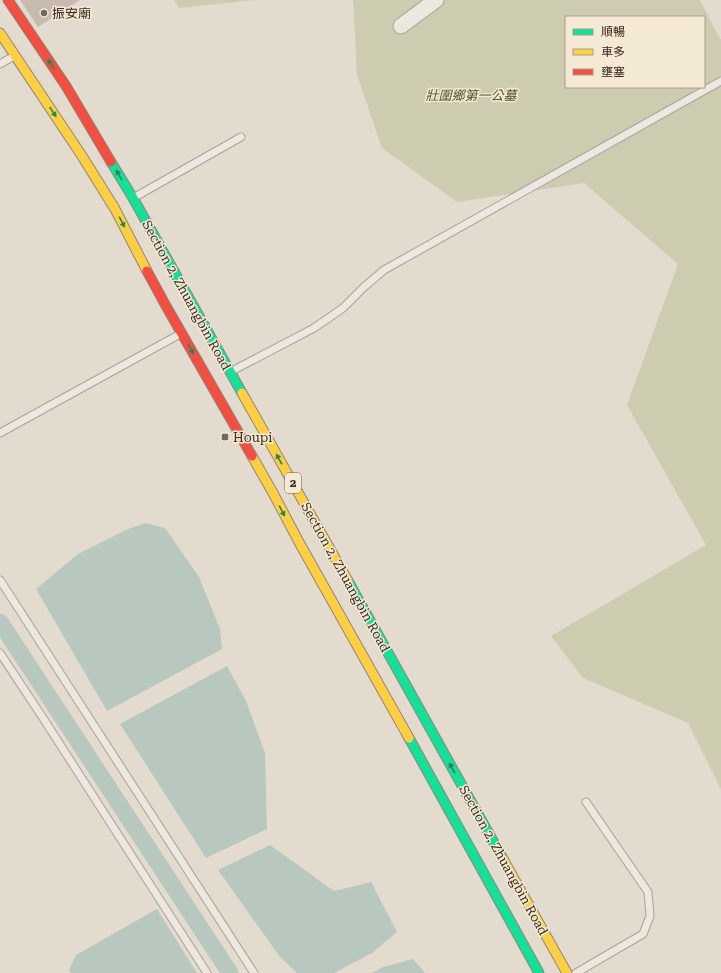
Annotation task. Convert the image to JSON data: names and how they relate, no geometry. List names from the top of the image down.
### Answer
{
  "streets": {
    "main road": ["Section 2, Zhuangbin Road", "2"]
  },
  "parks": ["壯圍鄉第一公墓"],
  "places": {
    "other": ["振安廟"],
    "transit": ["Houpi"]
  },
  "legend": ["順暢", "車多", "壅塞"]
}
